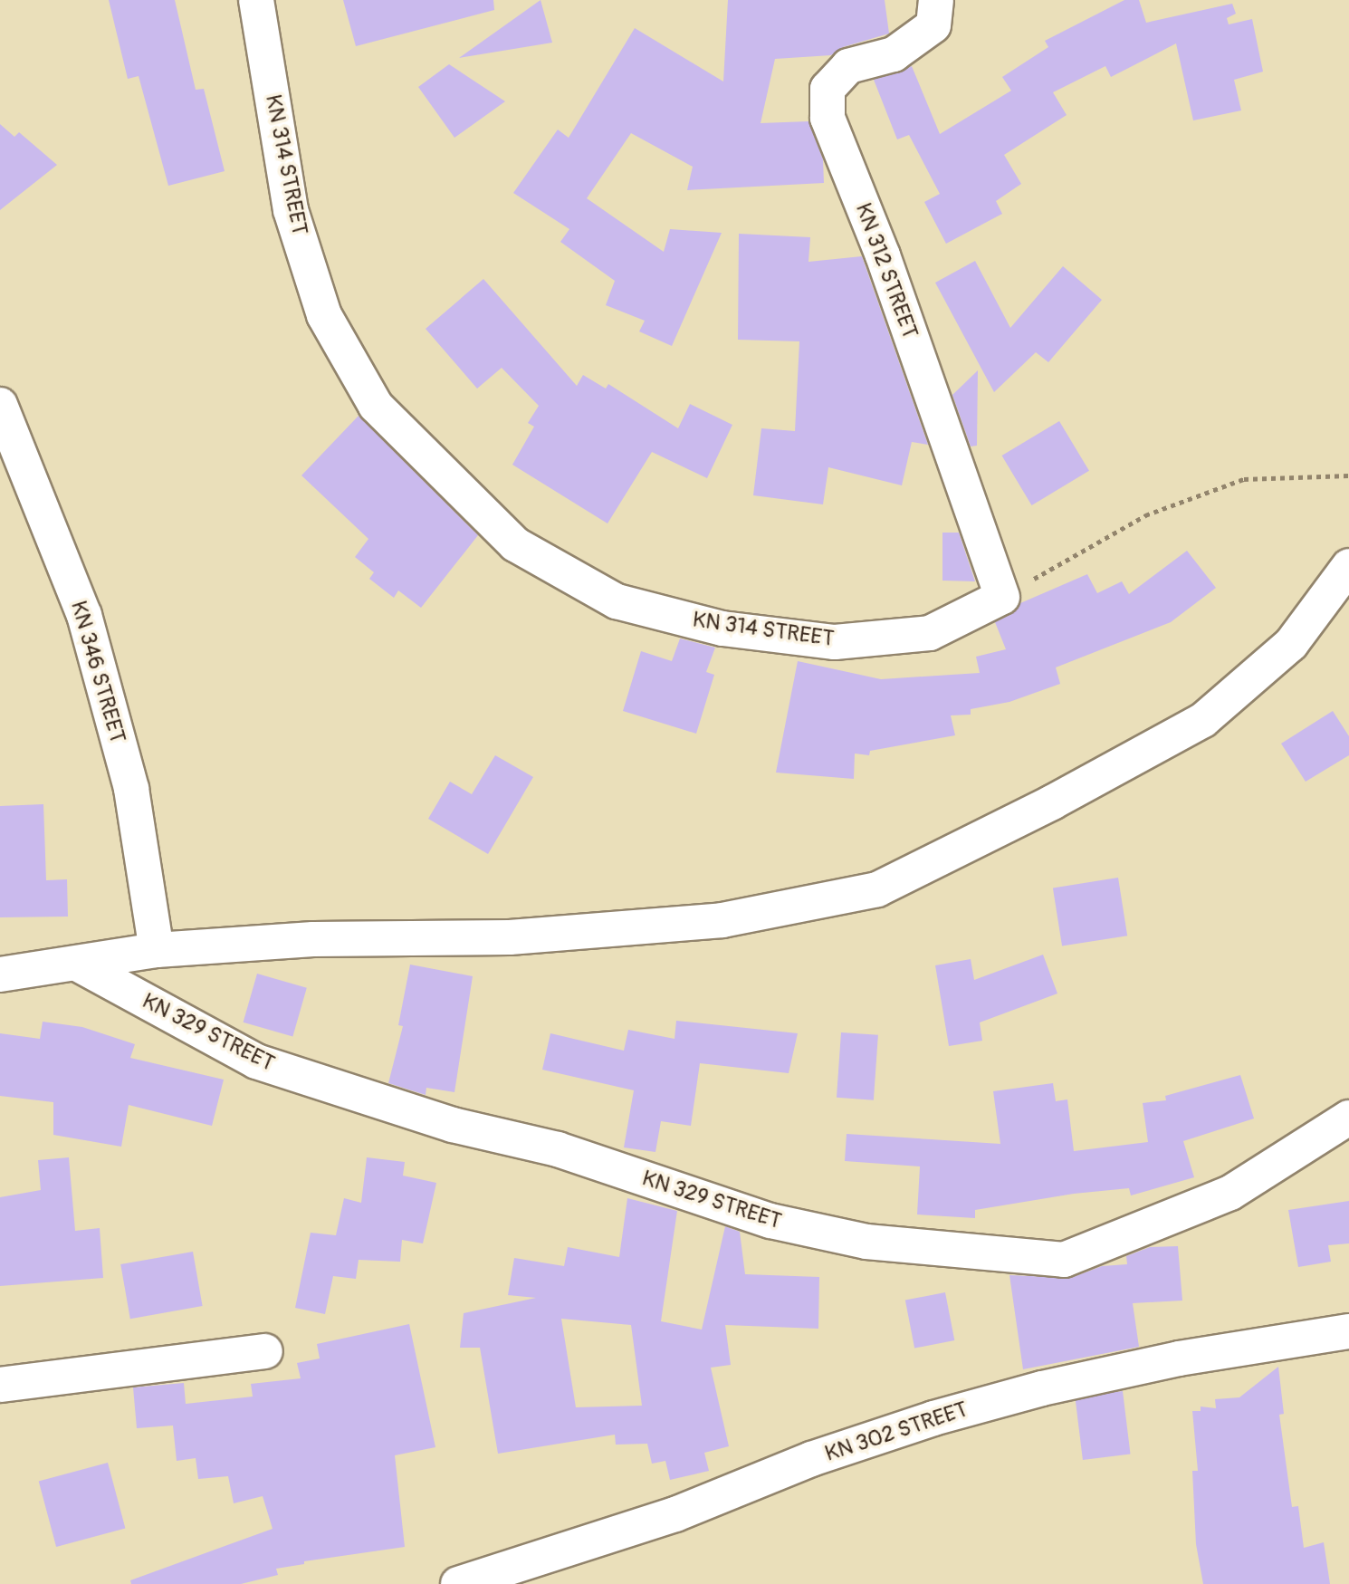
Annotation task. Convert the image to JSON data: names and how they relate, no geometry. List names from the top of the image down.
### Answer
{
  "streets": {
    "street": [
      "KN 314 STREET",
      "KN 312 STREET",
      "KN 346 STREET",
      "KN 329 STREET",
      "KN 302 STREET"
    ]
  },
  "crossings": [
    ["KN 314 STREET", "KN 312 STREET"]
  ]
}
